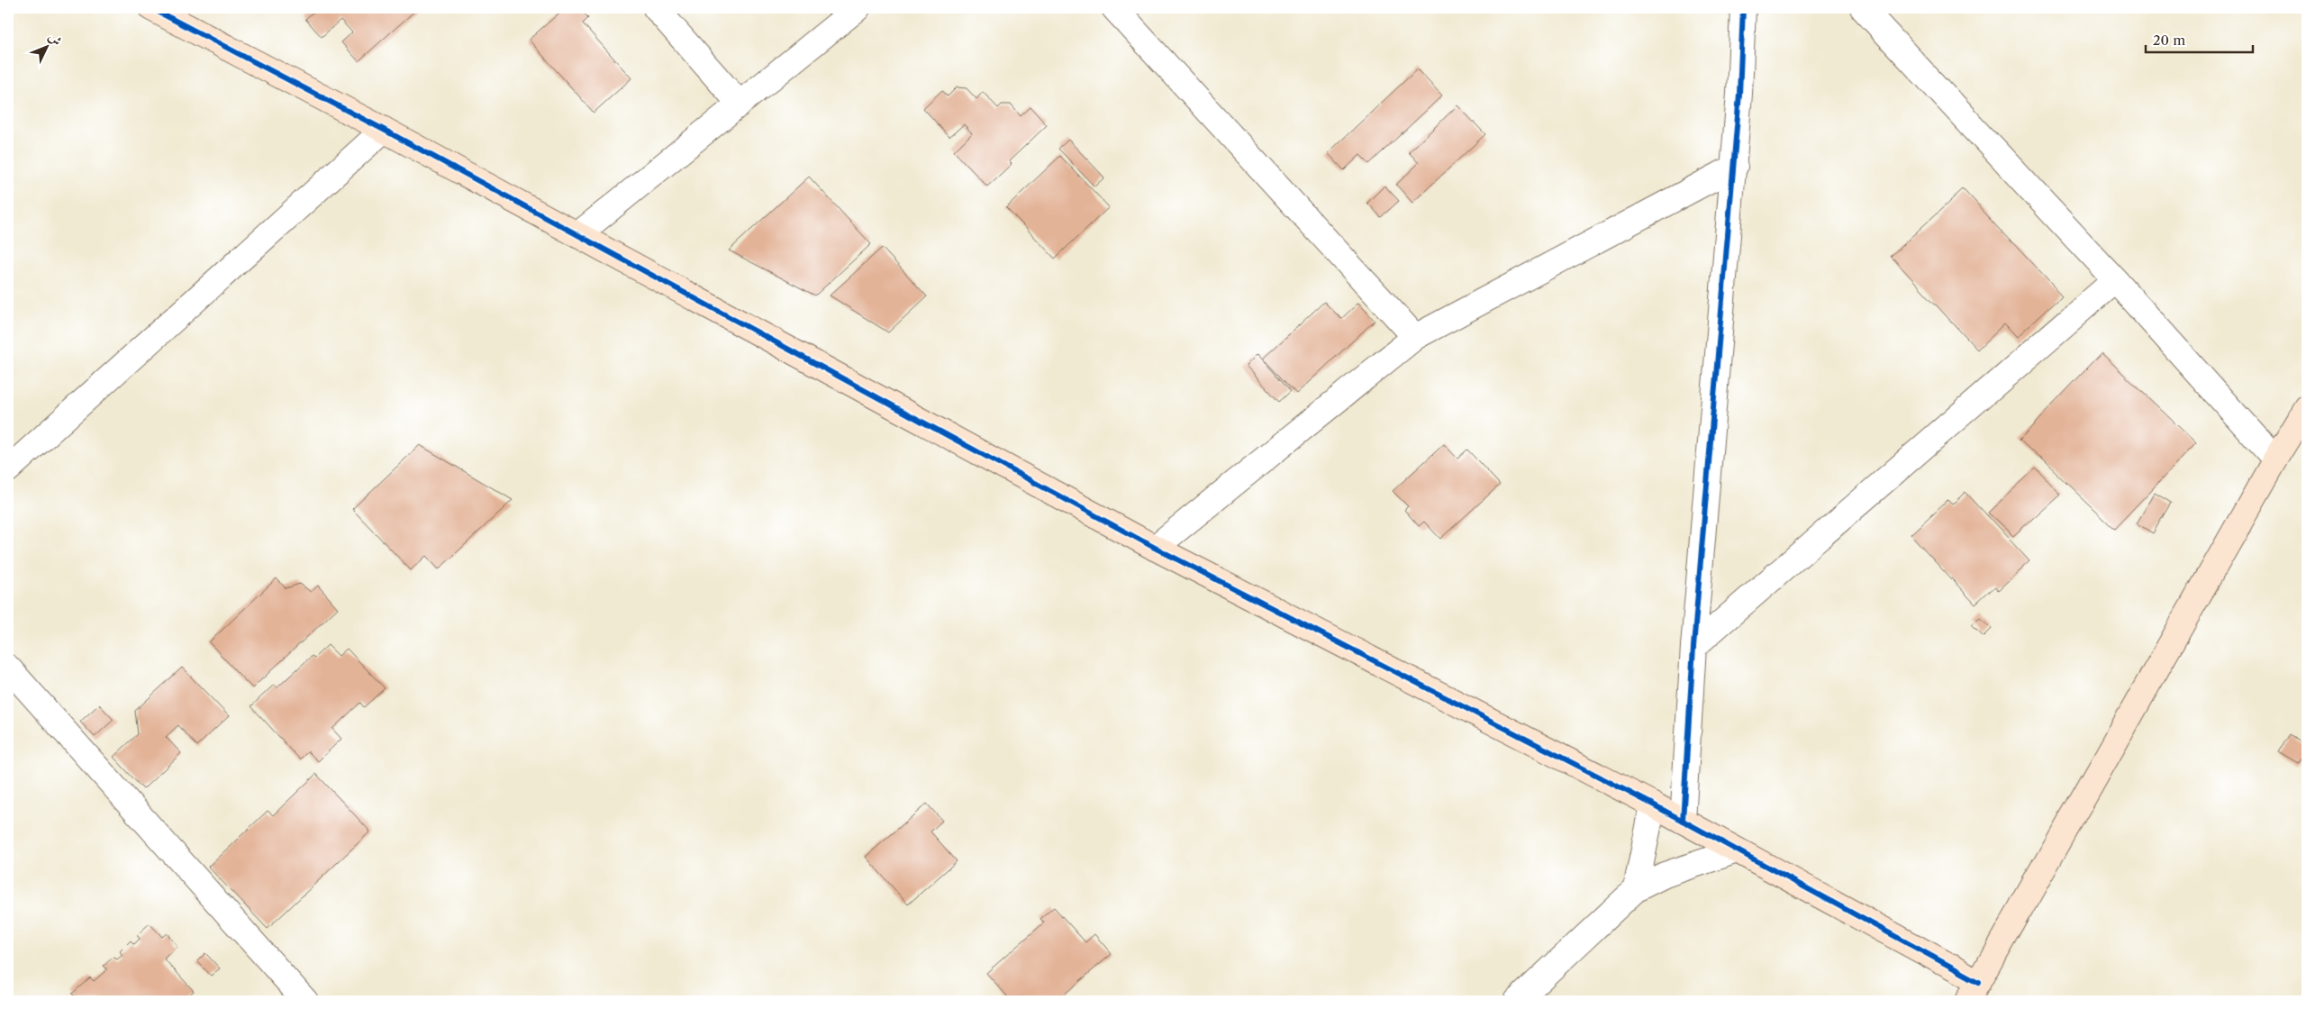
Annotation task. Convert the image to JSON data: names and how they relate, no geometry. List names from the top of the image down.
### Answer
{
  "scale_bar": "20 m",
  "north": "top right"
}
